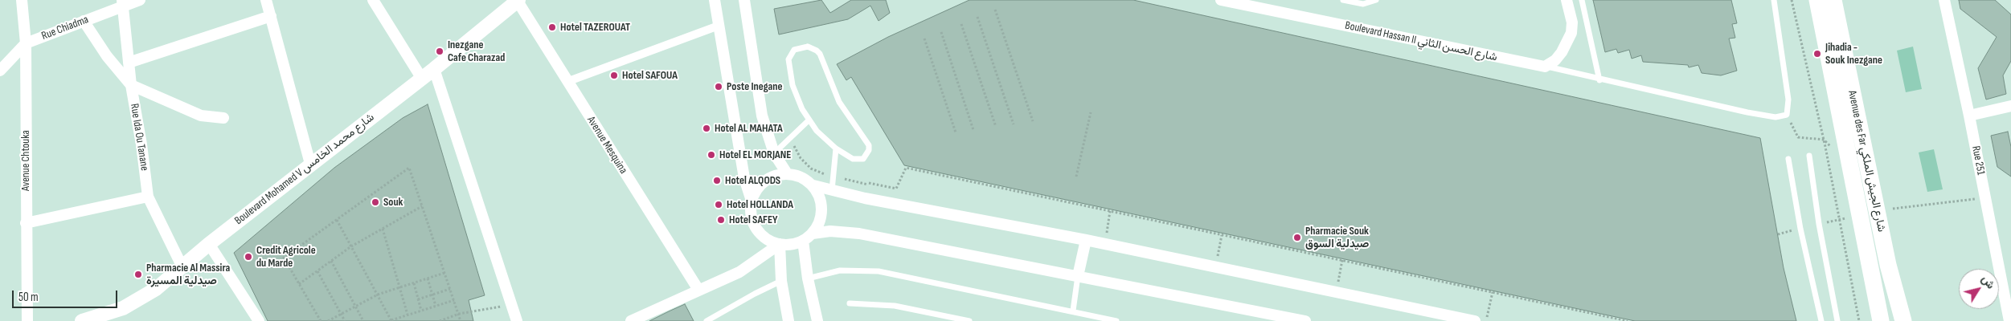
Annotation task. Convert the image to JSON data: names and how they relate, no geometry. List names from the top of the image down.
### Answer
{
  "streets": {
    "main road": ["Avenue des Far شارع الجيش الملكي"],
    "street": [
      "Rue Chiadma",
      "Boulevard Hassan II شارع الحسن الثاني",
      "Rue Ida Ou Tanane",
      "Avenue Mesquina",
      "Avenue Chtouka",
      "Rue 251",
      "Boulevard Mohamed V شارع محمد الخامس"
    ]
  },
  "crossings": [
    ["Rue Chiadma", "Rue Ida Ou Tanane"],
    ["Rue Chiadma", "Avenue Chtouka"],
    ["Rue Ida Ou Tanane", "Boulevard Mohamed V شارع محمد الخامس"],
    ["Avenue Mesquina", "Boulevard Mohamed V شارع محمد الخامس"]
  ],
  "places": [
    "Hotel TAZEROUAT",
    "Inezgane Cafe Charazad",
    "Jihadia - Souk Inezgane",
    "Hotel SAFOUA",
    "Poste Inegane",
    "Hotel AL MAHATA",
    "Hotel EL MORJANE",
    "Hotel ALQODS",
    "Souk",
    "Hotel HOLLANDA",
    "Hotel SAFEY",
    "Pharmacie Souk صيدلية السوق",
    "Credit Agricole du Marde",
    "Pharmacie Al Massira صيدلية المسيرة"
  ],
  "scale_bar": "50 m",
  "north": "top right"
}
